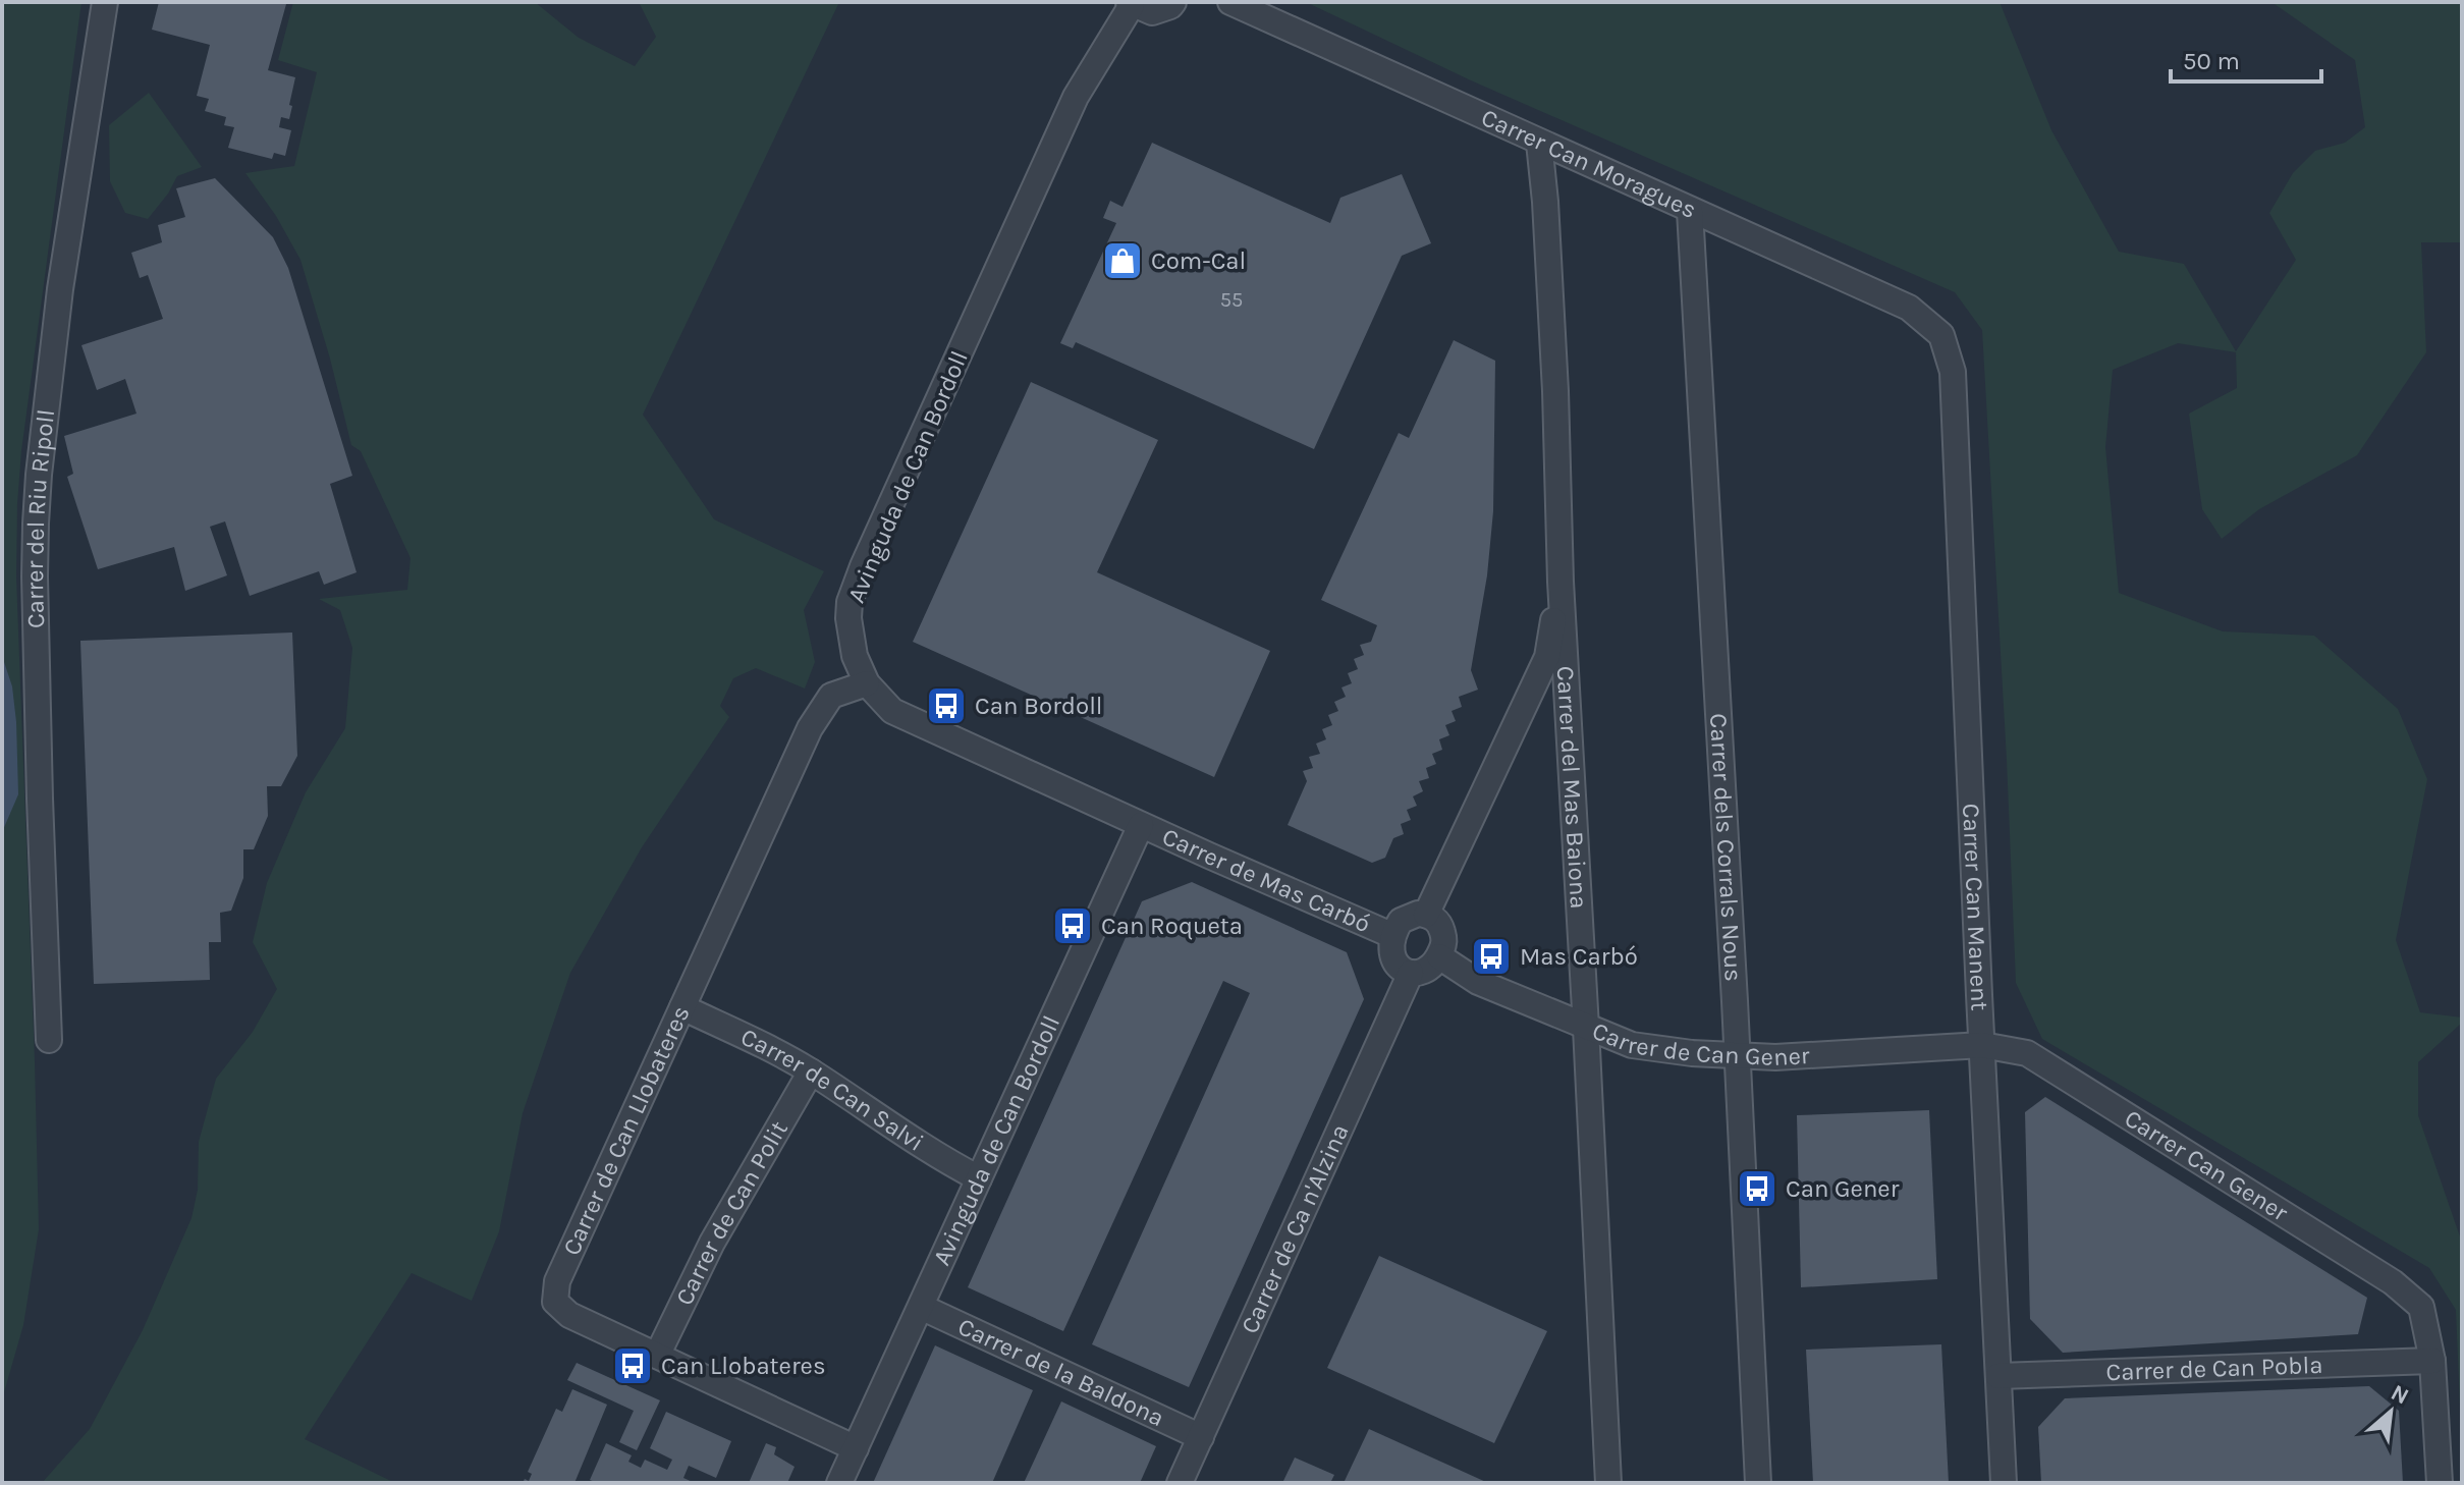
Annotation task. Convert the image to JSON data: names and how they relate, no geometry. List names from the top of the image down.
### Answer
{
  "streets": {
    "street": [
      "Carrer Can Moragues",
      "Avinguda de Can Bordoll",
      "Carrer del Riu Ripoll",
      "Carrer del Mas Baiona",
      "Carrer dels Corrals Nous",
      "Carrer de Mas Carbó",
      "Carrer Can Manent",
      "Carrer de Can Gener",
      "Carrer de Can Salvi",
      "Carrer de Can Llobateres",
      "Carrer Can Gener",
      "Carrer de Can Polit",
      "Carrer de Ca n'Alzina",
      "Carrer de Can Pobla",
      "Carrer de la Baldona"
    ]
  },
  "crossings": [
    ["Carrer Can Moragues", "Carrer del Mas Baiona"],
    ["Carrer Can Moragues", "Carrer dels Corrals Nous"],
    ["Carrer Can Moragues", "Carrer Can Manent"],
    ["Avinguda de Can Bordoll", "Carrer de Mas Carbó"],
    ["Avinguda de Can Bordoll", "Carrer de Can Salvi"],
    ["Avinguda de Can Bordoll", "Carrer de Can Llobateres"],
    ["Avinguda de Can Bordoll", "Carrer de la Baldona"],
    ["Carrer del Mas Baiona", "Carrer de Can Gener"],
    ["Carrer dels Corrals Nous", "Carrer de Can Gener"],
    ["Carrer de Mas Carbó", "Carrer de Can Gener"],
    ["Carrer de Mas Carbó", "Carrer de Ca n'Alzina"],
    ["Carrer Can Manent", "Carrer de Can Gener"],
    ["Carrer Can Manent", "Carrer Can Gener"],
    ["Carrer Can Manent", "Carrer de Can Pobla"],
    ["Carrer de Can Gener", "Carrer Can Gener"],
    ["Carrer de Can Gener", "Carrer de Ca n'Alzina"],
    ["Carrer de Can Salvi", "Carrer de Can Llobateres"],
    ["Carrer de Can Salvi", "Carrer de Can Polit"],
    ["Carrer de Can Llobateres", "Carrer de Can Polit"],
    ["Carrer Can Gener", "Carrer de Can Pobla"],
    ["Carrer de Ca n'Alzina", "Carrer de la Baldona"]
  ],
  "places": {
    "shop": ["Com-Cal"],
    "bus stop": [
      "Can Bordoll",
      "Can Roqueta",
      "Mas Carbó",
      "Can Gener",
      "Can Llobateres"
    ]
  },
  "house_numbers": ["55"],
  "scale_bar": "50 m",
  "north": "top right"
}
